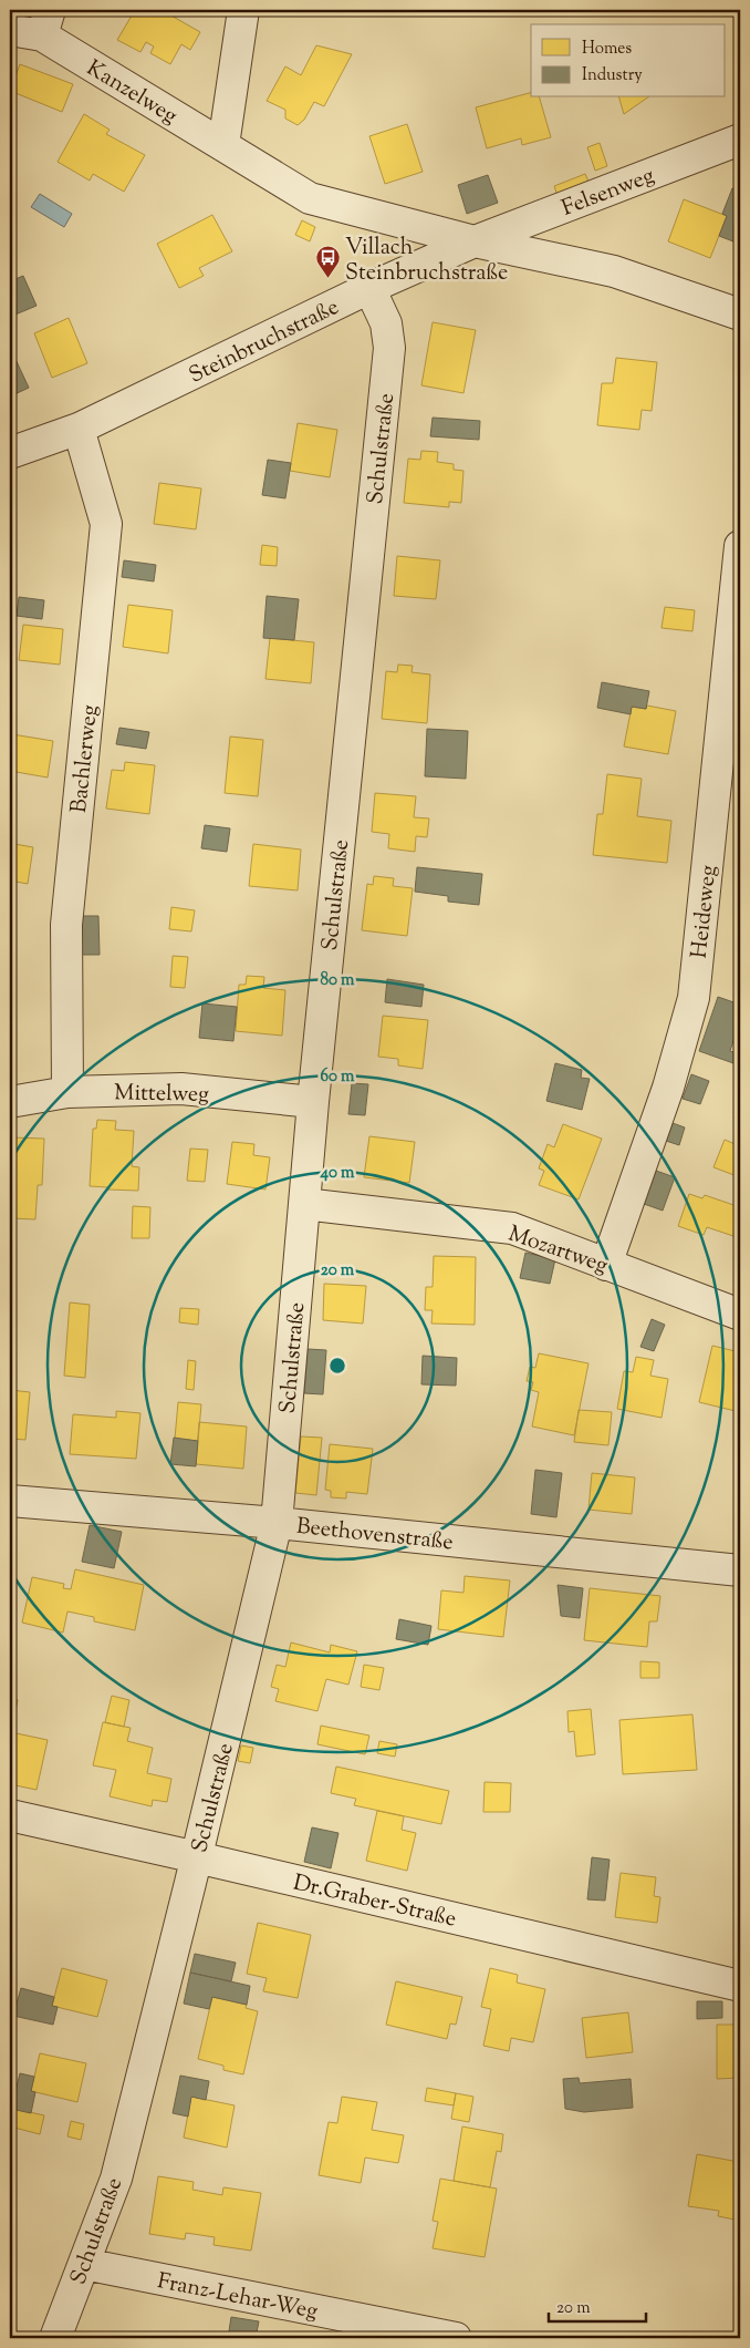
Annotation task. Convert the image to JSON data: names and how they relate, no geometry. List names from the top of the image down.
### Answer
{
  "streets": {
    "street": [
      "Kanzelweg",
      "Felsenweg",
      "Steinbruchstraße",
      "Schulstraße",
      "Bachlerweg",
      "Heideweg",
      "Mittelweg",
      "Mozartweg",
      "Beethovenstraße",
      "Dr.Graber-Straße",
      "Franz-Lehar-Weg"
    ]
  },
  "crossings": [
    ["Kanzelweg", "Felsenweg"],
    ["Kanzelweg", "Steinbruchstraße"],
    ["Felsenweg", "Steinbruchstraße"],
    ["Steinbruchstraße", "Schulstraße"],
    ["Steinbruchstraße", "Bachlerweg"],
    ["Schulstraße", "Mittelweg"],
    ["Schulstraße", "Mozartweg"],
    ["Schulstraße", "Beethovenstraße"],
    ["Schulstraße", "Dr.Graber-Straße"],
    ["Schulstraße", "Franz-Lehar-Weg"],
    ["Bachlerweg", "Mittelweg"],
    ["Heideweg", "Mozartweg"]
  ],
  "places": {
    "bus stop": ["Villach Steinbruchstraße"]
  },
  "legend": ["Homes", "Industry"],
  "scale_bar": "20 m",
  "rings": [
    "80 m",
    "60 m",
    "40 m",
    "20 m"
  ]
}
